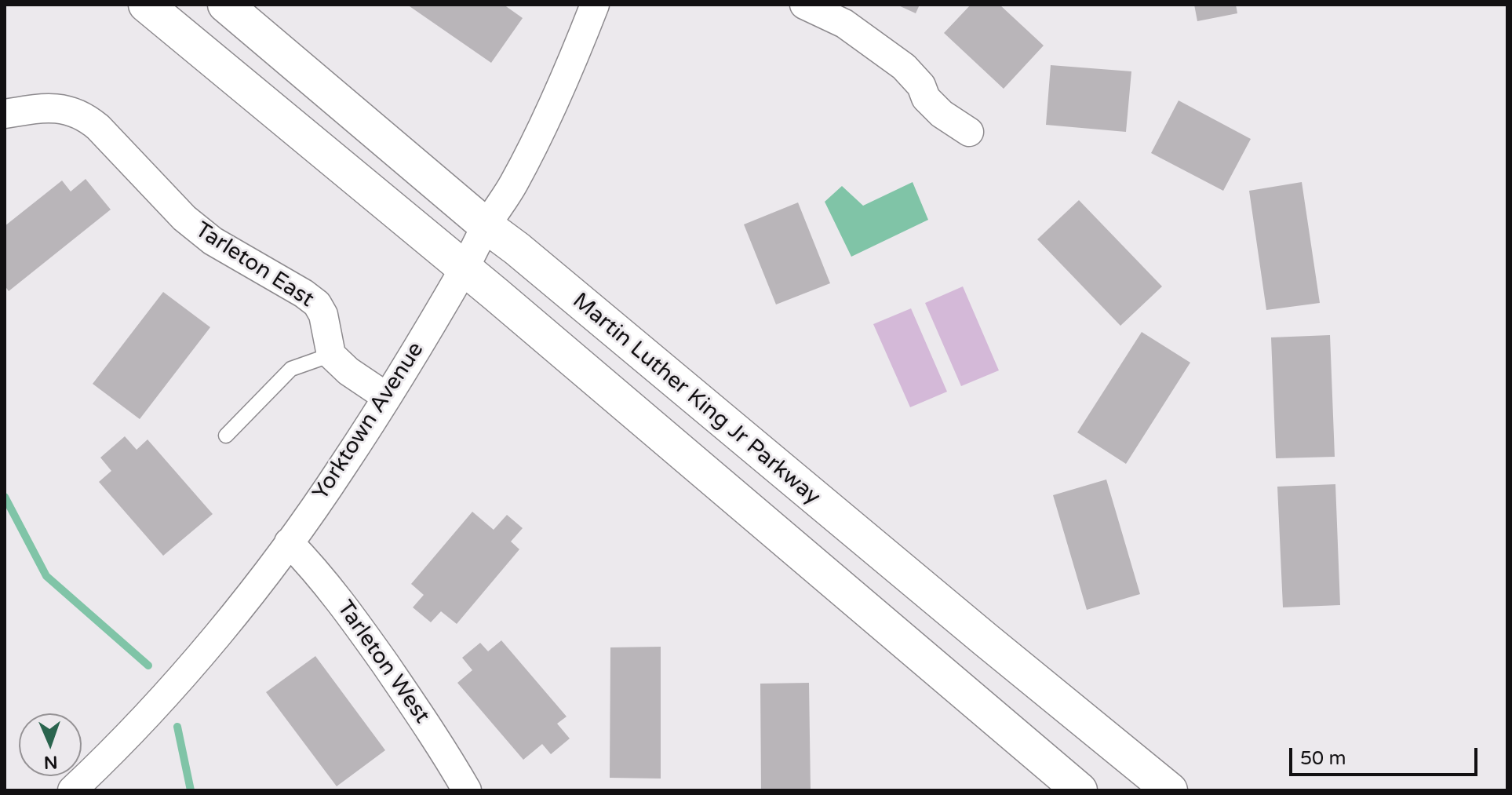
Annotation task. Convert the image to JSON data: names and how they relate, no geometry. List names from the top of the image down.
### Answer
{
  "streets": {
    "main road": ["Martin Luther King Jr Parkway"],
    "street": ["Tarleton East", "Yorktown Avenue", "Tarleton West"]
  },
  "crossings": [
    ["Martin Luther King Jr Parkway", "Yorktown Avenue"],
    ["Yorktown Avenue", "Tarleton West"]
  ],
  "scale_bar": "50 m",
  "north": "bottom"
}
